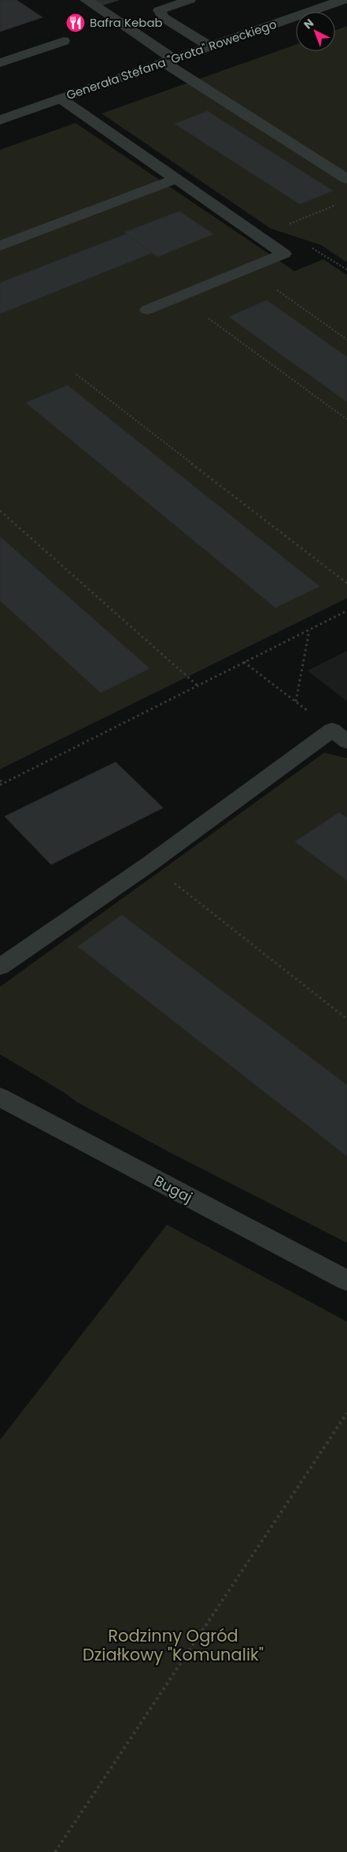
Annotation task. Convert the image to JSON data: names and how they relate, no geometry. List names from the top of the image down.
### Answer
{
  "streets": {
    "street": ["Generała Stefana \"Grota\" Roweckiego", "Bugaj"]
  },
  "parks": ["Rodzinny Ogród Działkowy \"Komunalik\""],
  "places": {
    "restaurant": ["Bafra Kebab"]
  },
  "north": "top left"
}
